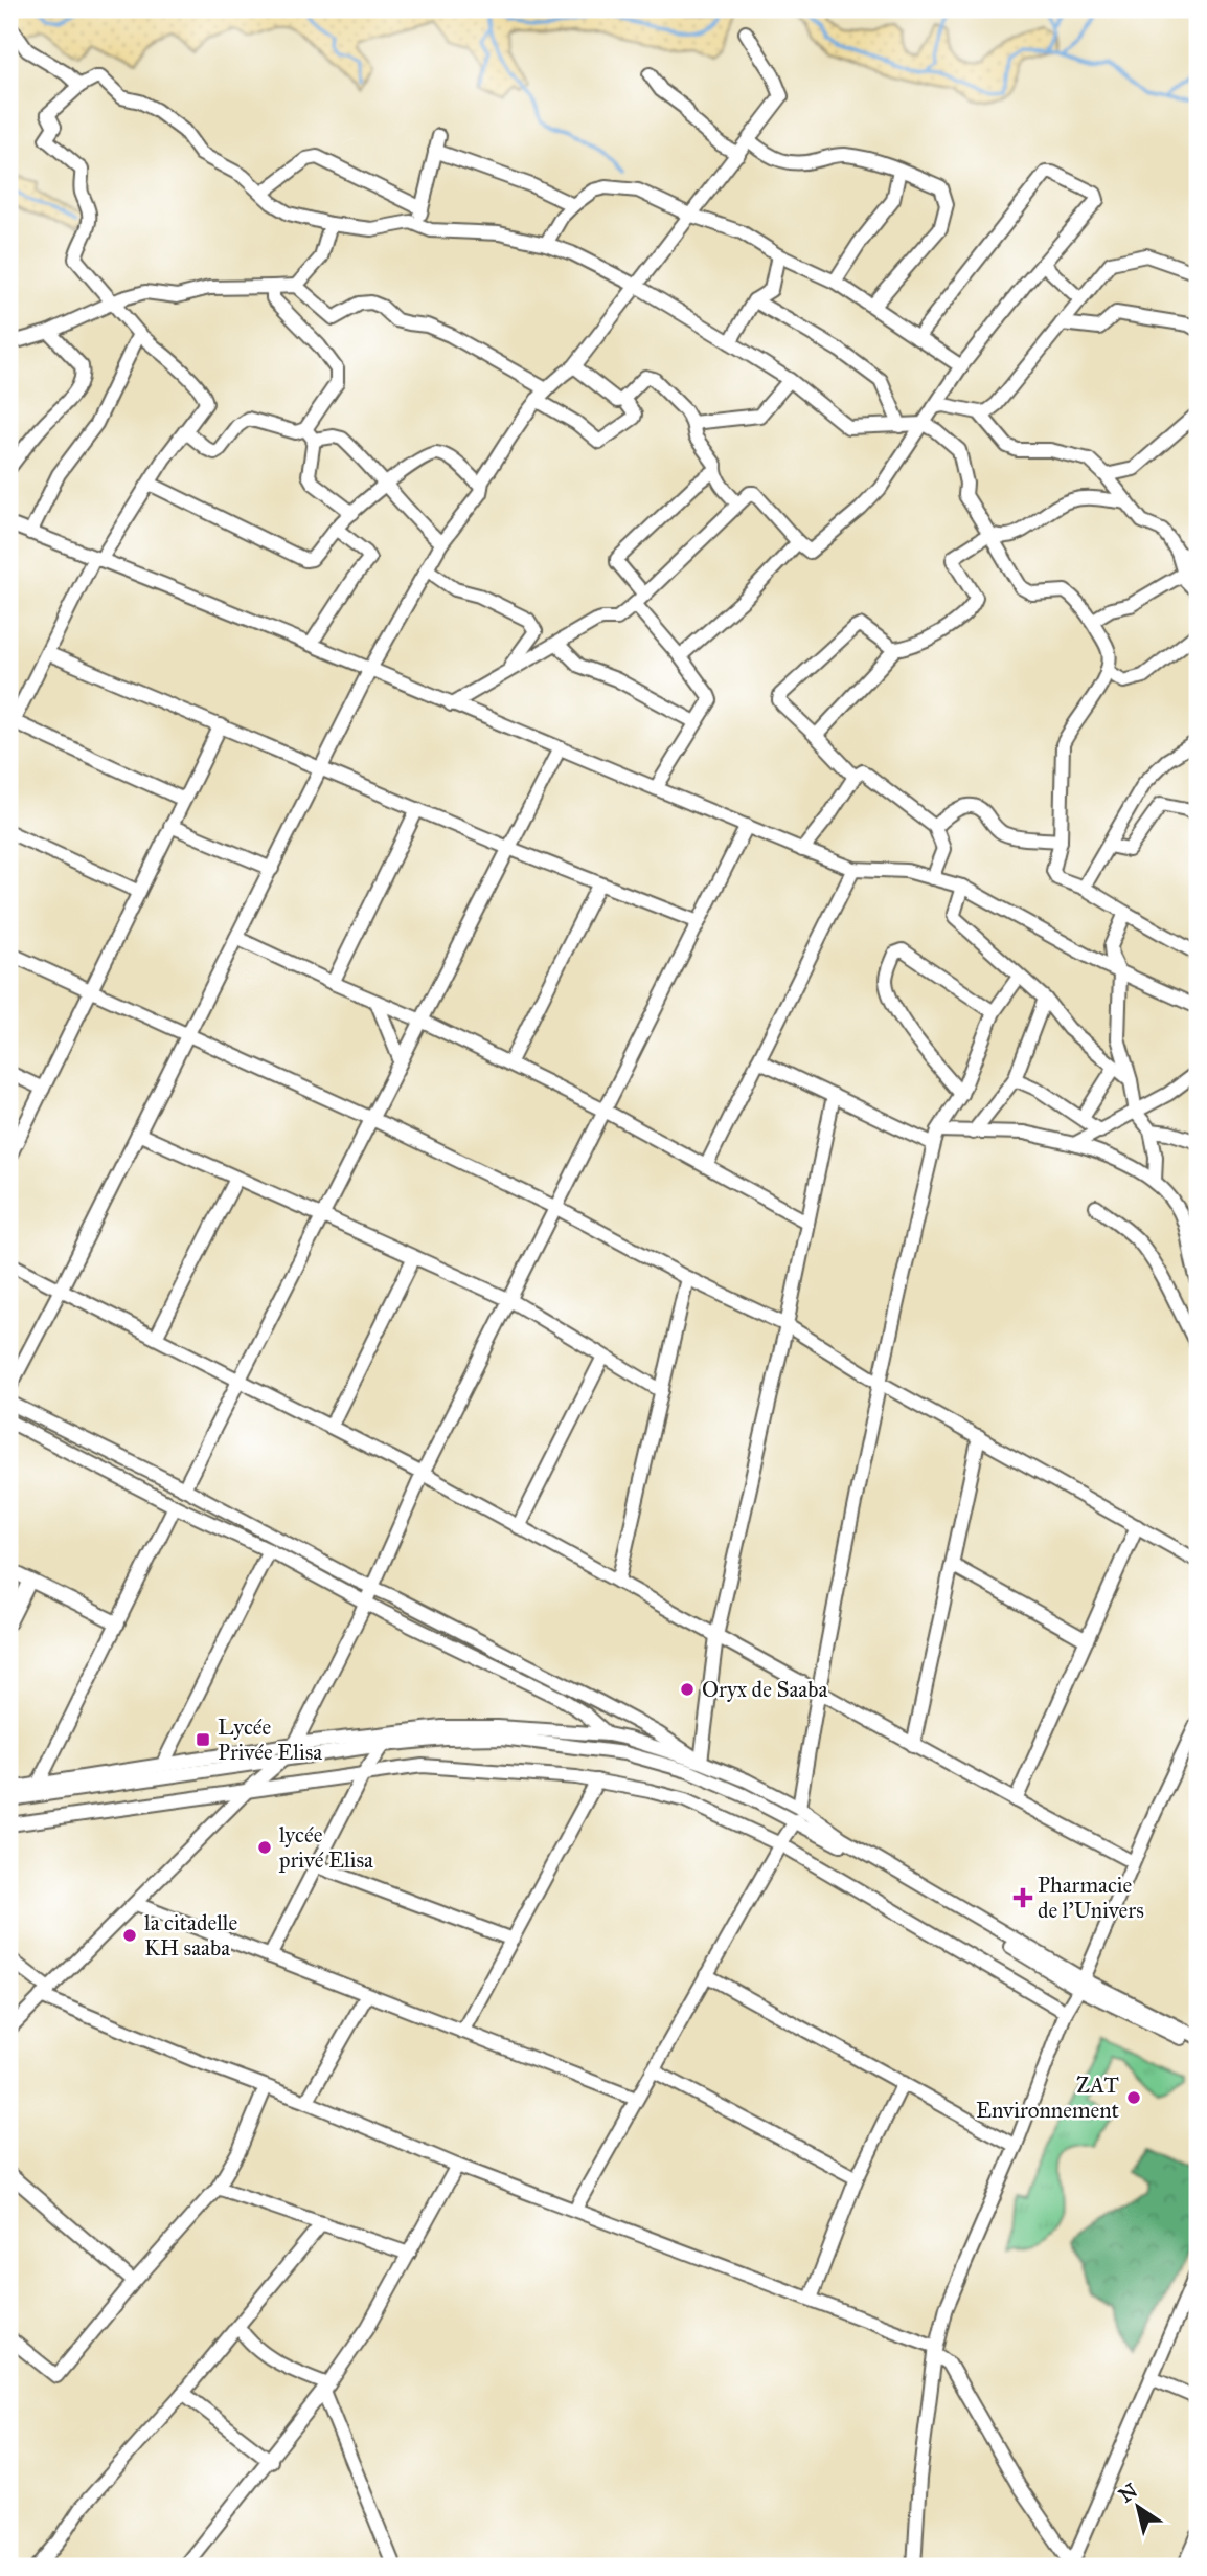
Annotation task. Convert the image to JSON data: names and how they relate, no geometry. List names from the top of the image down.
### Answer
{
  "places": {
    "other": [
      "Oryx de Saaba",
      "lycée privé Elisa",
      "la citadelle KH saaba",
      "ZAT Environnement"
    ],
    "transit": ["Lycée Privée Elisa"],
    "health": ["Pharmacie de l'Univers"]
  },
  "north": "top left"
}
